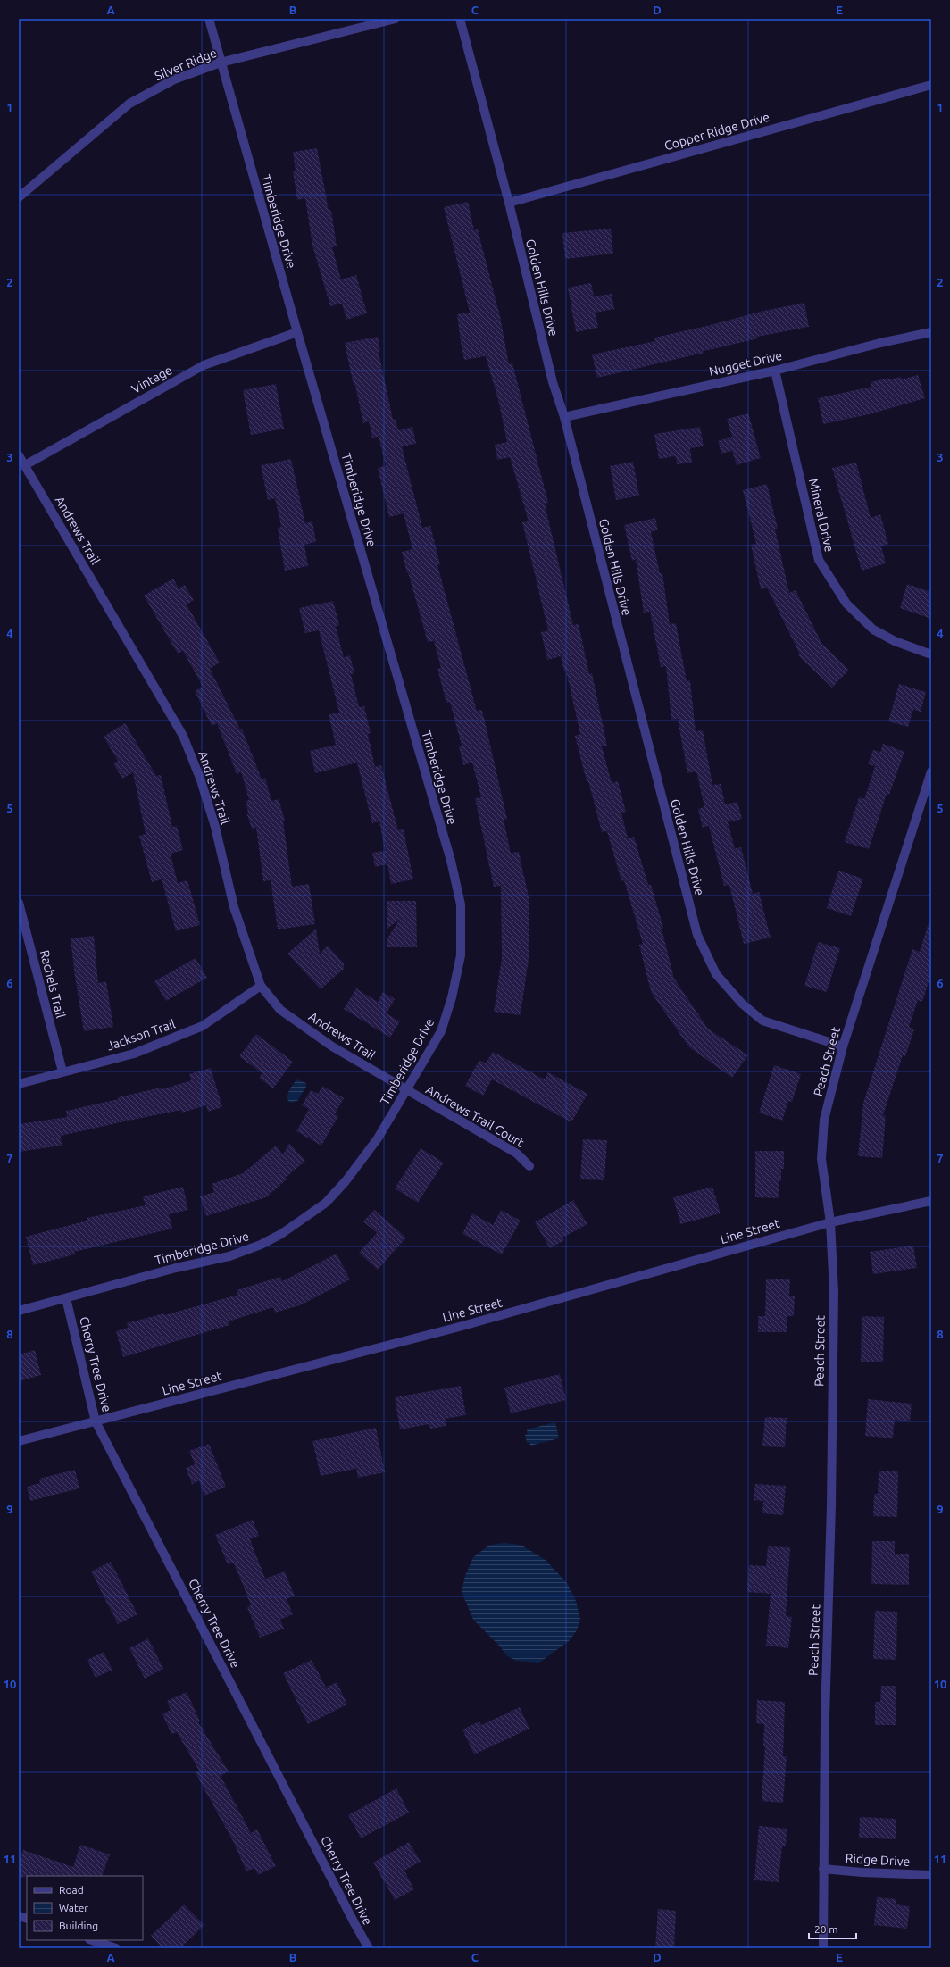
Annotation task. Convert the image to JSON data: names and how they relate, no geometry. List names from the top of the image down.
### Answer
{
  "streets": {
    "street": [
      "Silver Ridge",
      "Copper Ridge Drive",
      "Timberidge Drive",
      "Golden Hills Drive",
      "Nugget Drive",
      "Vintage",
      "Mineral Drive",
      "Andrews Trail",
      "Rachels Trail",
      "Jackson Trail",
      "Peach Street",
      "Andrews Trail Court",
      "Line Street",
      "Cherry Tree Drive",
      "Ridge Drive"
    ]
  },
  "crossings": [
    ["Silver Ridge", "Timberidge Drive"],
    ["Copper Ridge Drive", "Golden Hills Drive"],
    ["Timberidge Drive", "Vintage"],
    ["Timberidge Drive", "Andrews Trail"],
    ["Timberidge Drive", "Andrews Trail Court"],
    ["Timberidge Drive", "Cherry Tree Drive"],
    ["Golden Hills Drive", "Nugget Drive"],
    ["Golden Hills Drive", "Peach Street"],
    ["Nugget Drive", "Mineral Drive"],
    ["Vintage", "Andrews Trail"],
    ["Andrews Trail", "Jackson Trail"],
    ["Andrews Trail", "Andrews Trail Court"],
    ["Rachels Trail", "Jackson Trail"],
    ["Peach Street", "Line Street"],
    ["Peach Street", "Ridge Drive"],
    ["Line Street", "Cherry Tree Drive"]
  ],
  "legend": ["Road", "Water", "Building"],
  "scale_bar": "20 m",
  "grid": {
    "columns": [
      "A",
      "B",
      "C",
      "D",
      "E"
    ],
    "rows": [
      "1",
      "2",
      "3",
      "4",
      "5",
      "6",
      "7",
      "8",
      "9",
      "10",
      "11"
    ]
  }
}
